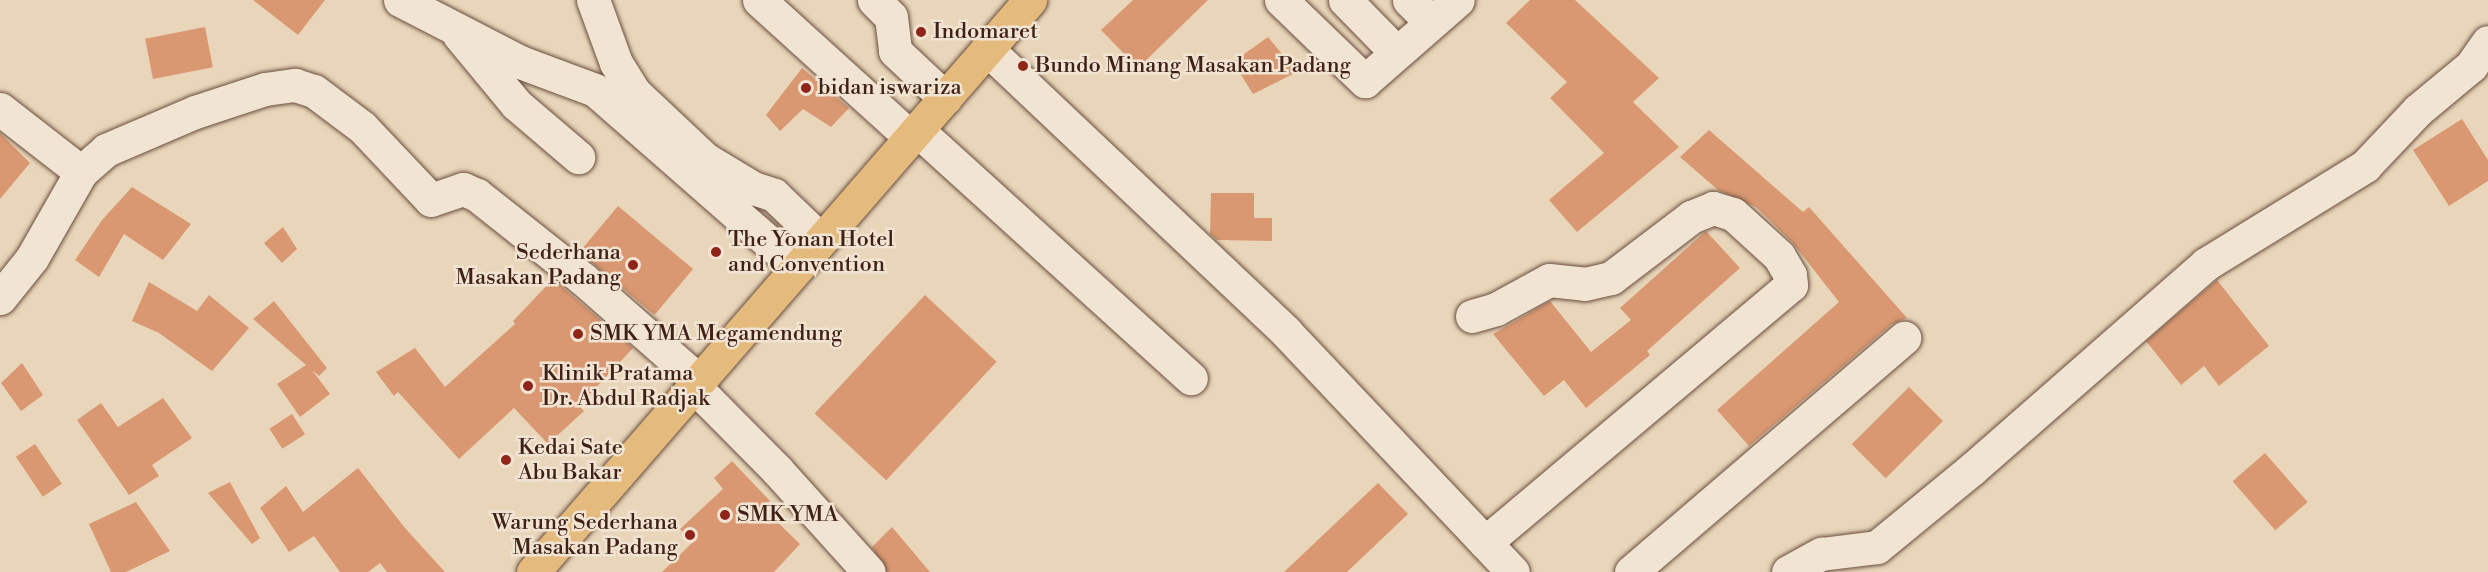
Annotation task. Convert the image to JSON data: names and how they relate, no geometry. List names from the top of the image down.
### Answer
{
  "places": [
    "Indomaret",
    "Bundo Minang Masakan Padang",
    "bidan iswariza",
    "The Yonan Hotel and Convention",
    "Sederhana Masakan Padang",
    "SMK YMA Megamendung",
    "Klinik Pratama Dr. Abdul Radjak",
    "Kedai Sate Abu Bakar",
    "SMK YMA",
    "Warung Sederhana Masakan Padang"
  ]
}
